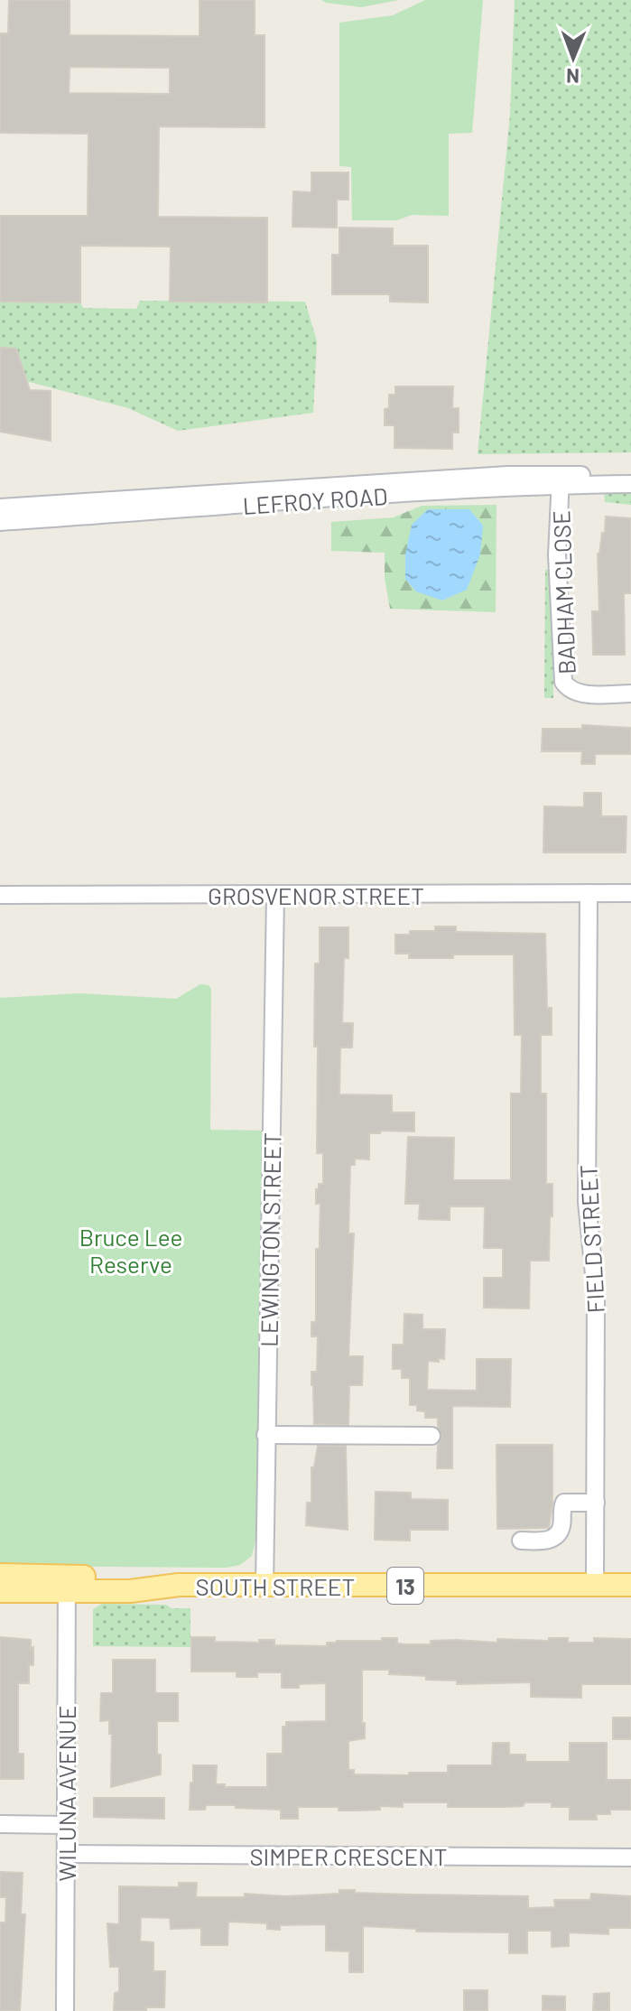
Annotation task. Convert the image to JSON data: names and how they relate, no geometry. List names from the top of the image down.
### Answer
{
  "streets": {
    "main road": ["SOUTH STREET", "13"],
    "street": [
      "LEFROY ROAD",
      "BADHAM CLOSE",
      "GROSVENOR STREET",
      "FIELD STREET",
      "LEWINGTON STREET",
      "WILUNA AVENUE",
      "SIMPER CRESCENT"
    ]
  },
  "crossings": [
    ["LEFROY ROAD", "BADHAM CLOSE"],
    ["GROSVENOR STREET", "FIELD STREET"],
    ["GROSVENOR STREET", "LEWINGTON STREET"],
    ["FIELD STREET", "SOUTH STREET"],
    ["LEWINGTON STREET", "SOUTH STREET"],
    ["SOUTH STREET", "WILUNA AVENUE"],
    ["WILUNA AVENUE", "SIMPER CRESCENT"]
  ],
  "parks": ["Bruce Lee Reserve"],
  "north": "bottom"
}
